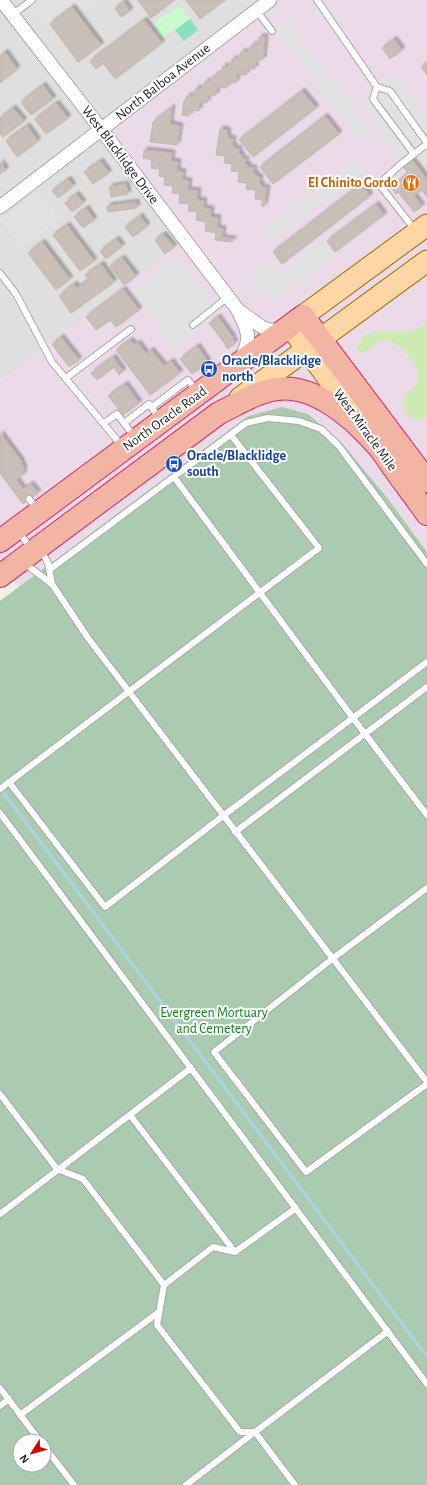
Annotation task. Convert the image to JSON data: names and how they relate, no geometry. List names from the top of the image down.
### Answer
{
  "streets": {
    "highway": ["North Oracle Road", "West Miracle Mile"],
    "street": ["North Balboa Avenue", "West Blacklidge Drive"]
  },
  "crossings": [
    ["North Balboa Avenue", "West Blacklidge Drive"],
    ["North Oracle Road", "West Miracle Mile"]
  ],
  "parks": ["Evergreen Mortuary and Cemetery"],
  "places": {
    "restaurant": ["El Chinito Gordo"],
    "bus stop": ["Oracle/Blacklidge north", "Oracle/Blacklidge south"]
  },
  "north": "bottom left"
}
